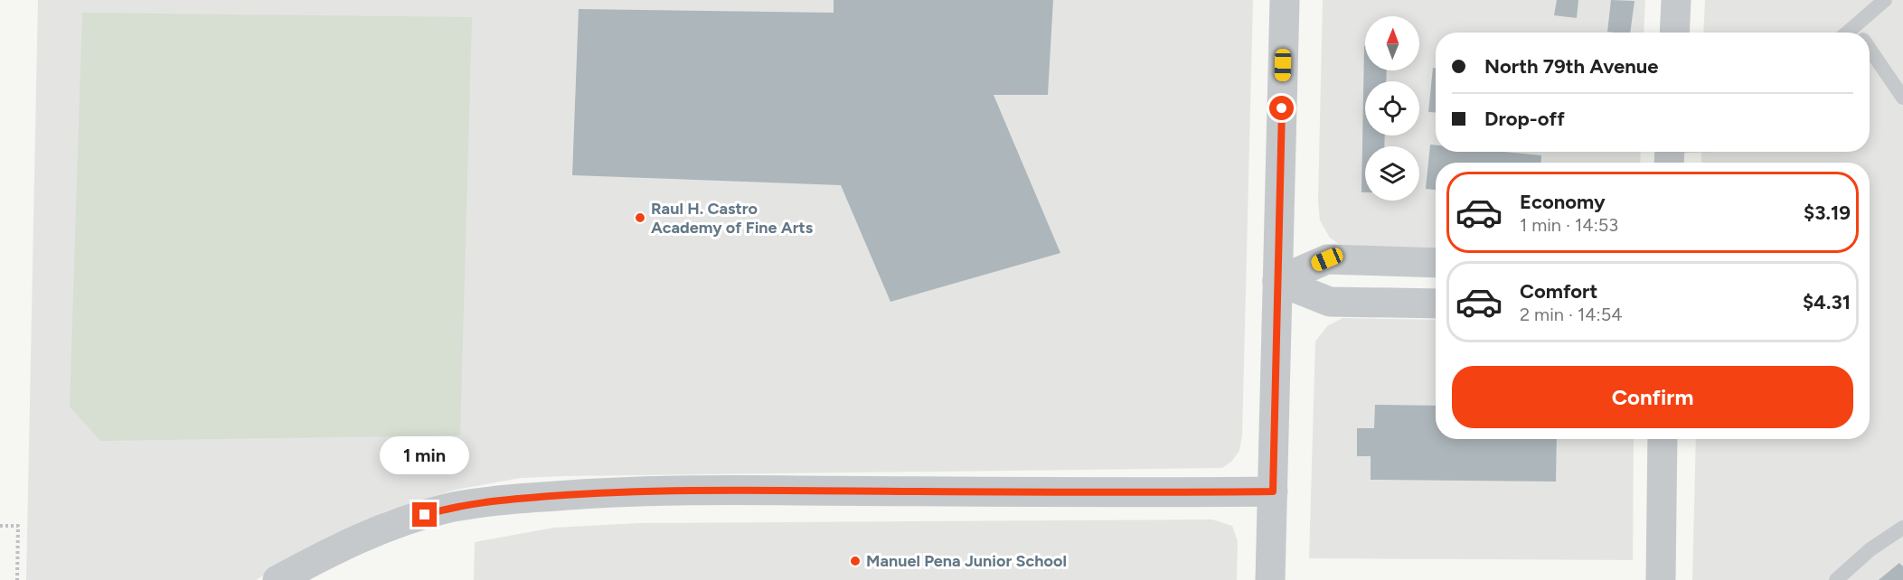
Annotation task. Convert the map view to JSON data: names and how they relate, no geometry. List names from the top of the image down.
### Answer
{
  "places": ["Raul H. Castro Academy of Fine Arts", "Manuel Pena Junior School"],
  "north": "top",
  "page": {
    "banner": ["North 79th Avenue", "Drop-off"],
    "list": [
      {
        "name": "Economy",
        "note": "1 min · 14:53",
        "value": "$3.19"
      },
      {
        "name": "Comfort",
        "note": "2 min · 14:54",
        "value": "$4.31"
      }
    ],
    "buttons": "Confirm",
    "bubble": "1 min"
  }
}
